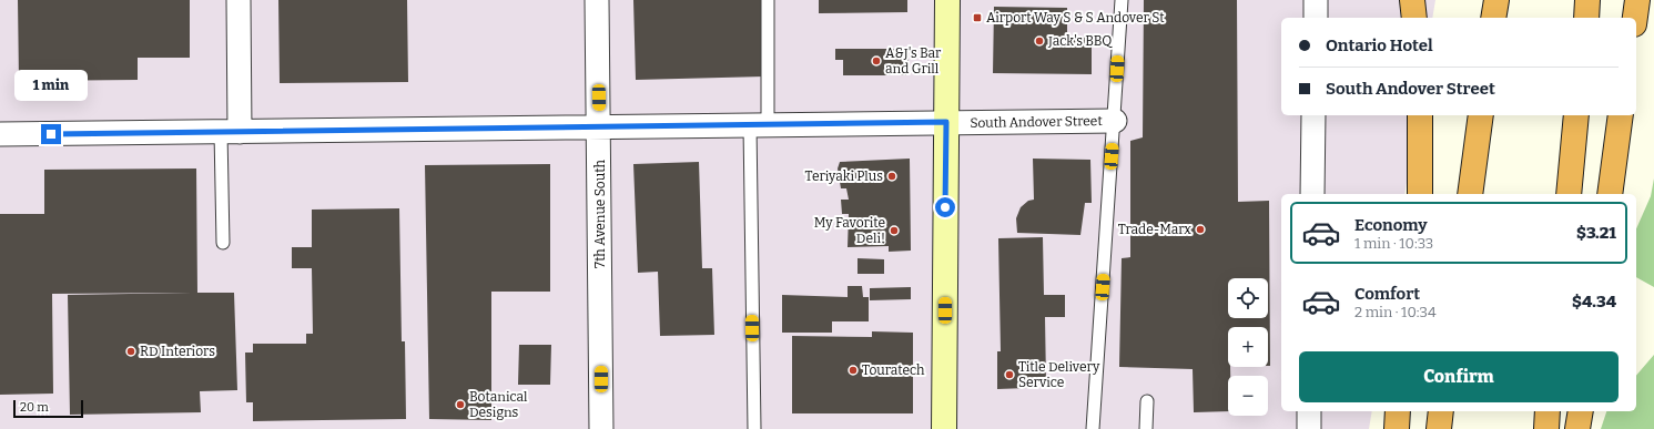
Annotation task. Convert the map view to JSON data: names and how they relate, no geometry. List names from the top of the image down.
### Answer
{
  "streets": {
    "street": ["South Andover Street", "7th Avenue South"]
  },
  "crossings": [
    ["South Andover Street", "7th Avenue South"]
  ],
  "places": {
    "transit": ["Airport Way S & S Andover St"],
    "other": [
      "Jack's BBQ",
      "A&J's Bar and Grill",
      "Teriyaki Plus",
      "Trade-Marx",
      "My Favorite Deli!",
      "RD Interiors",
      "Touratech",
      "Title Delivery Service",
      "Botanical Designs"
    ]
  },
  "scale_bar": "20 m",
  "page": {
    "banner": ["Ontario Hotel", "South Andover Street"],
    "bubble": "1 min",
    "list": [
      {
        "name": "Economy",
        "note": "1 min · 10:33",
        "value": "$3.21"
      },
      {
        "name": "Comfort",
        "note": "2 min · 10:34",
        "value": "$4.34"
      }
    ],
    "map_buttons": ["+", "−"],
    "buttons": "Confirm",
    "scale": "20 m"
  }
}
